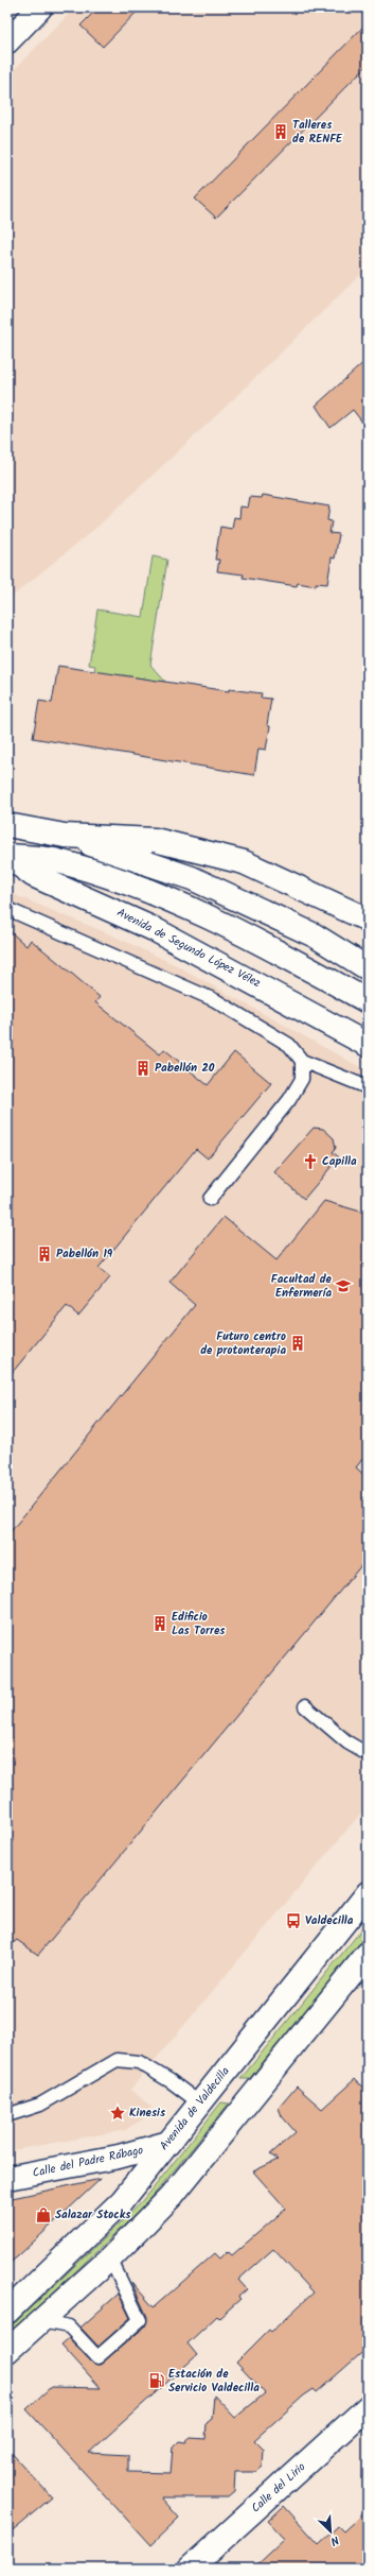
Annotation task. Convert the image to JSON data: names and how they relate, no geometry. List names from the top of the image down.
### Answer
{
  "streets": {
    "main road": [
      "Avenida de Segundo López Vélez",
      "Avenida de Valdecilla",
      "Calle del Padre Rábago",
      "Calle del Lirio"
    ]
  },
  "crossings": [
    ["Avenida de Valdecilla", "Calle del Padre Rábago"]
  ],
  "places": {
    "building": [
      "Talleres de RENFE",
      "Pabellón 20",
      "Pabellón 19",
      "Futuro centro de protonterapia",
      "Edificio Las Torres"
    ],
    "church": ["Capilla"],
    "school or university": ["Facultad de Enfermería"],
    "bus stop": ["Valdecilla"],
    "place": ["Kinesis"],
    "shop": ["Salazar Stocks"],
    "fuel station": ["Estación de Servicio Valdecilla"]
  },
  "north": "bottom right"
}
